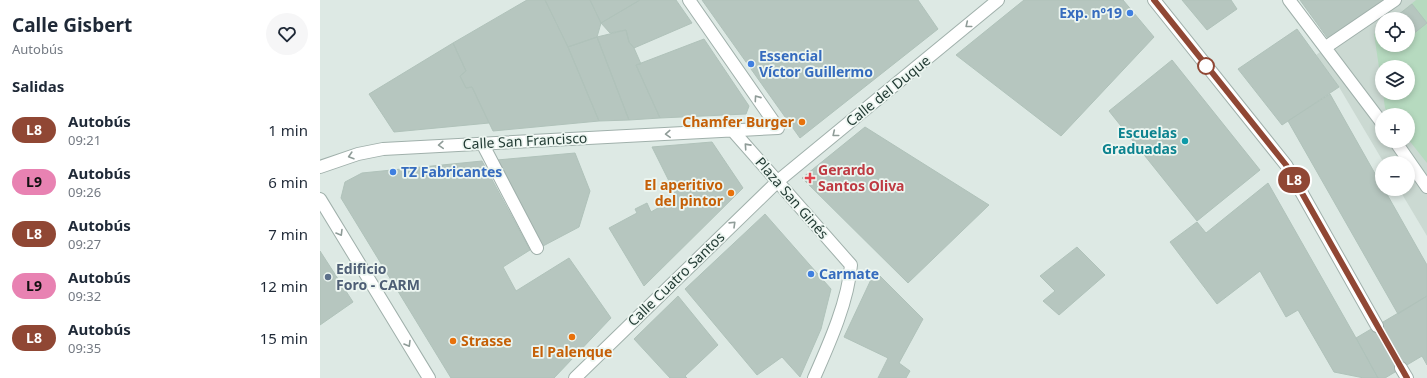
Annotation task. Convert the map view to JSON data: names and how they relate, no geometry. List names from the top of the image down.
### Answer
{
  "streets": {
    "street": [
      "Calle del Duque",
      "Calle San Francisco",
      "Plaza San Ginés",
      "Calle Cuatro Santos"
    ]
  },
  "crossings": [
    ["Calle del Duque", "Plaza San Ginés"],
    ["Calle del Duque", "Calle Cuatro Santos"],
    ["Calle San Francisco", "Plaza San Ginés"],
    ["Plaza San Ginés", "Calle Cuatro Santos"]
  ],
  "one_way": ["Calle del Duque", "Calle Cuatro Santos"],
  "places": {
    "other": [
      "Exp. nº19",
      "Essencial Víctor Guillermo",
      "Chamfer Burger",
      "Escuelas Graduadas",
      "TZ Fabricantes",
      "El aperitivo del pintor",
      "Carmate",
      "Edificio Foro - CARM",
      "El Palenque",
      "Strasse"
    ],
    "health": ["Gerardo Santos Oliva"]
  },
  "lines": ["bus line L8"],
  "page": {
    "heading": [
      ["Calle Gisbert", "Autobús"],
      "Salidas"
    ],
    "on_map": "L8",
    "map_buttons": ["+", "−"],
    "list": [
      {
        "mark": "L8",
        "name": "Autobús",
        "note": "09:21",
        "value": "1 min"
      },
      {
        "mark": "L9",
        "name": "Autobús",
        "note": "09:26",
        "value": "6 min"
      },
      {
        "mark": "L8",
        "name": "Autobús",
        "note": "09:27",
        "value": "7 min"
      },
      {
        "mark": "L9",
        "name": "Autobús",
        "note": "09:32",
        "value": "12 min"
      },
      {
        "mark": "L8",
        "name": "Autobús",
        "note": "09:35",
        "value": "15 min"
      }
    ]
  }
}
